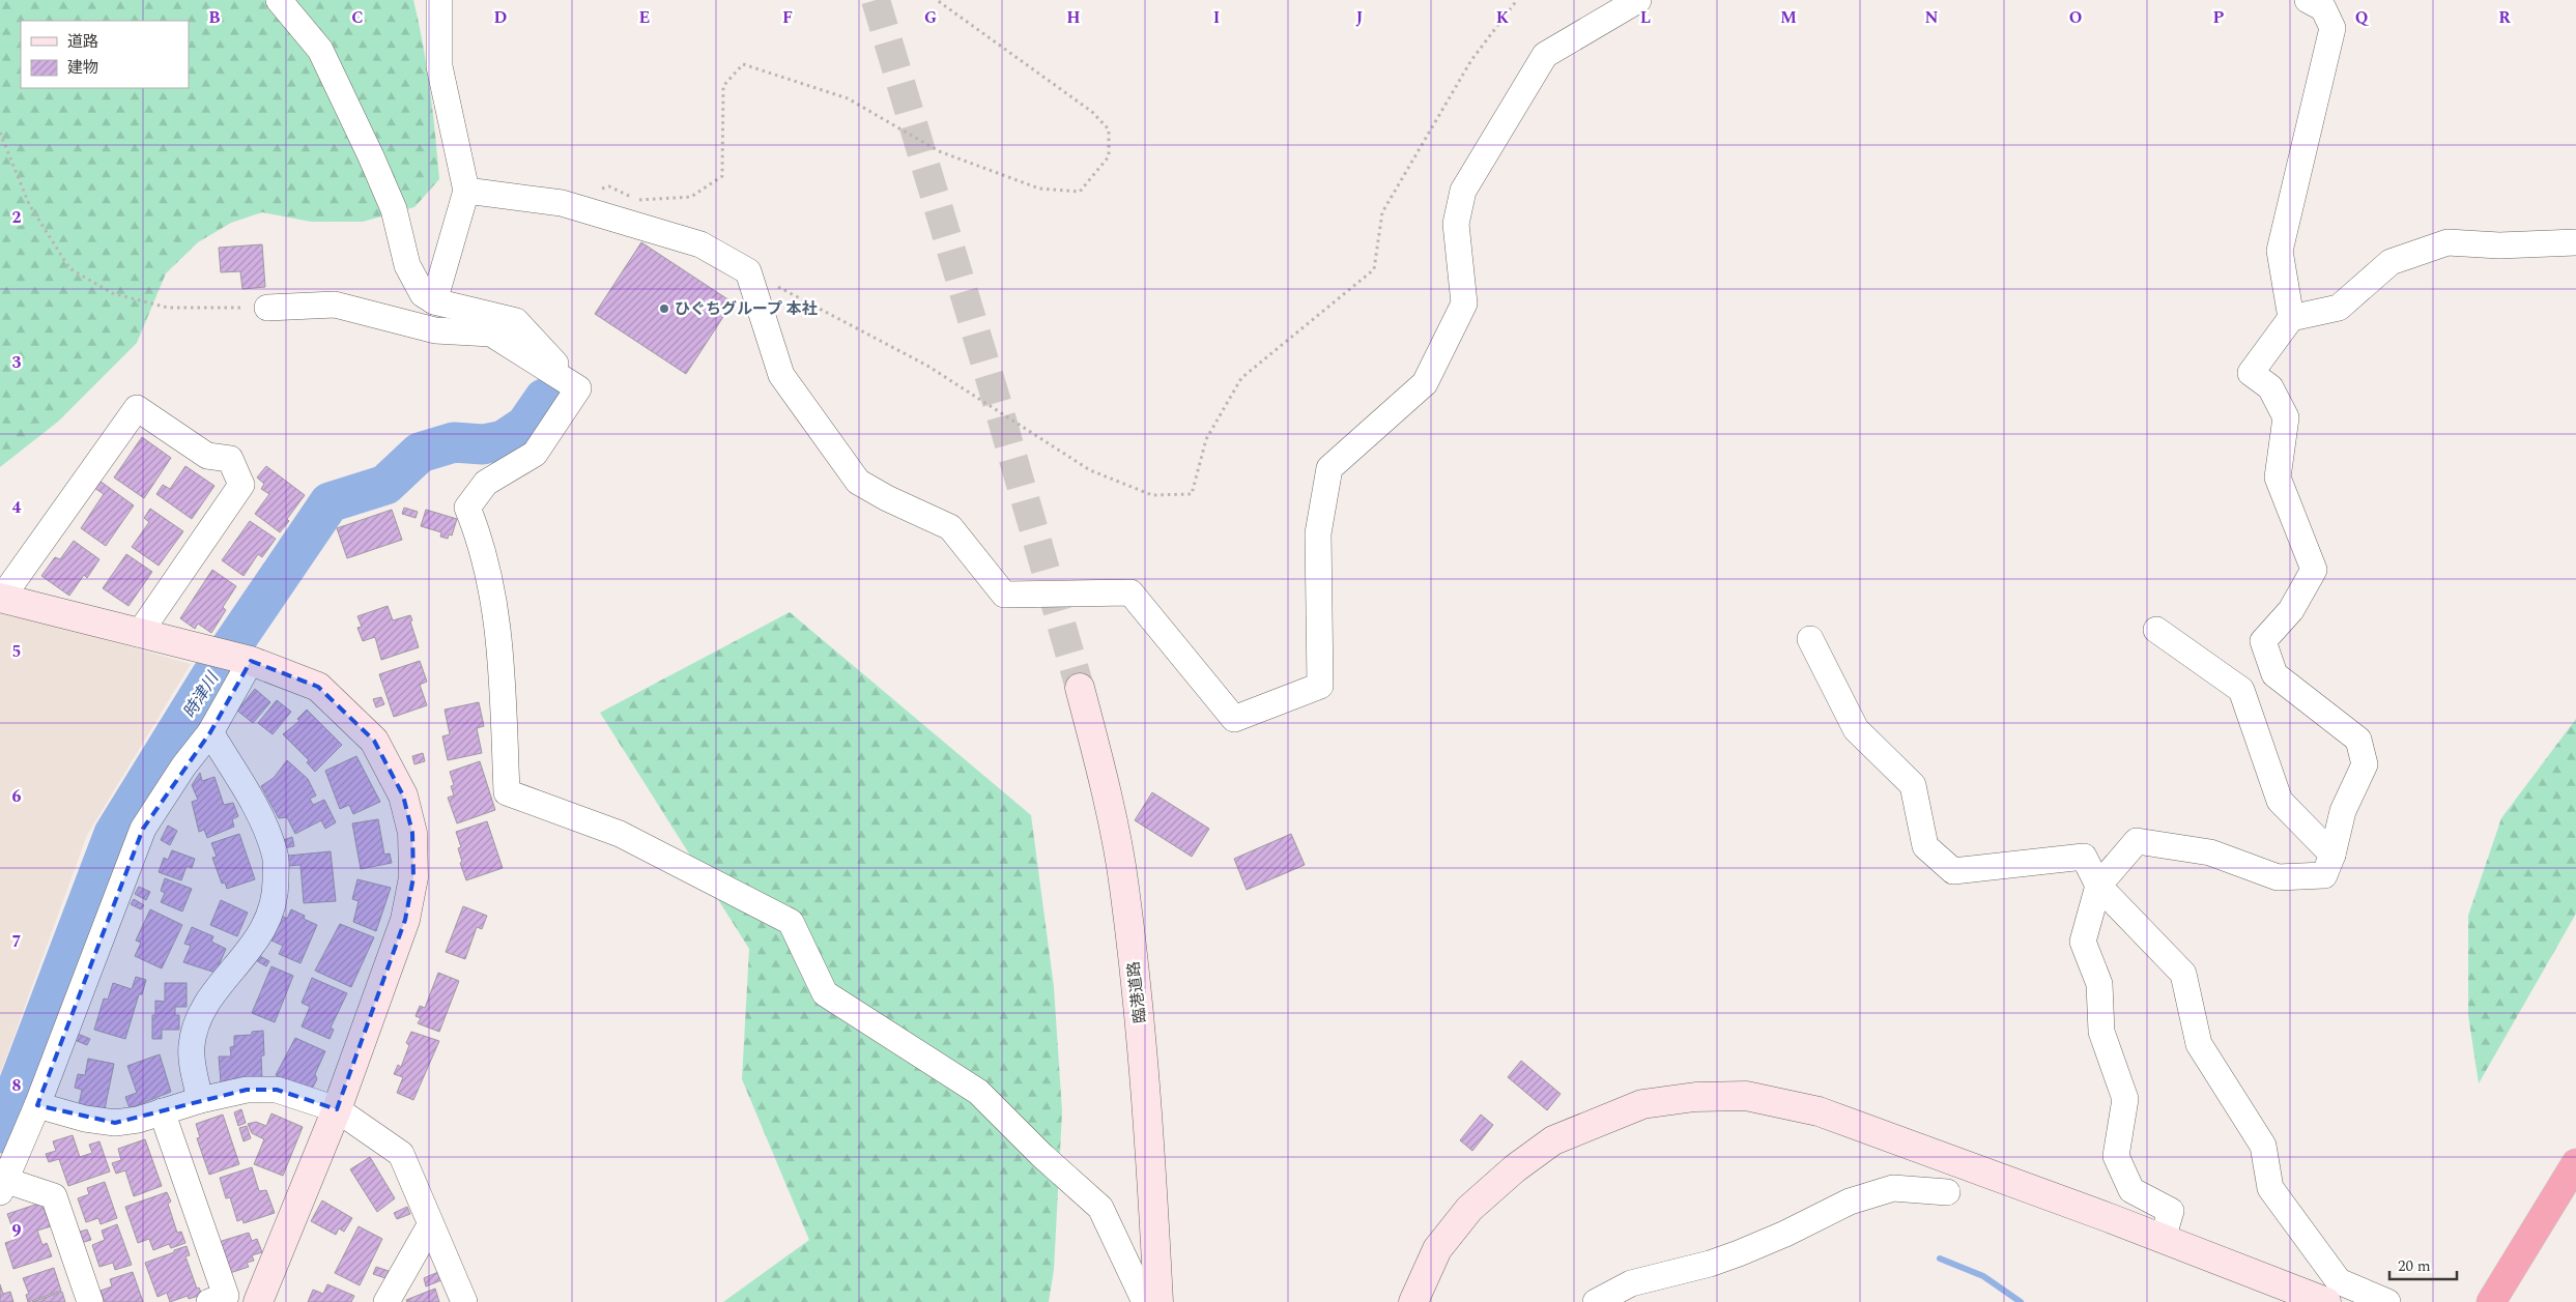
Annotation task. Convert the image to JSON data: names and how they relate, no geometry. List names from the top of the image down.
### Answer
{
  "streets": {
    "street": ["臨港道路"]
  },
  "water": ["時津川"],
  "places": ["ひぐちグループ 本社"],
  "legend": ["道路", "建物"],
  "scale_bar": "20 m",
  "grid": {
    "columns": [
      "B",
      "C",
      "D",
      "E",
      "F",
      "G",
      "H",
      "I",
      "J",
      "K",
      "L",
      "M",
      "N",
      "O",
      "P",
      "Q",
      "R"
    ],
    "rows": [
      "2",
      "3",
      "4",
      "5",
      "6",
      "7",
      "8",
      "9"
    ]
  }
}
